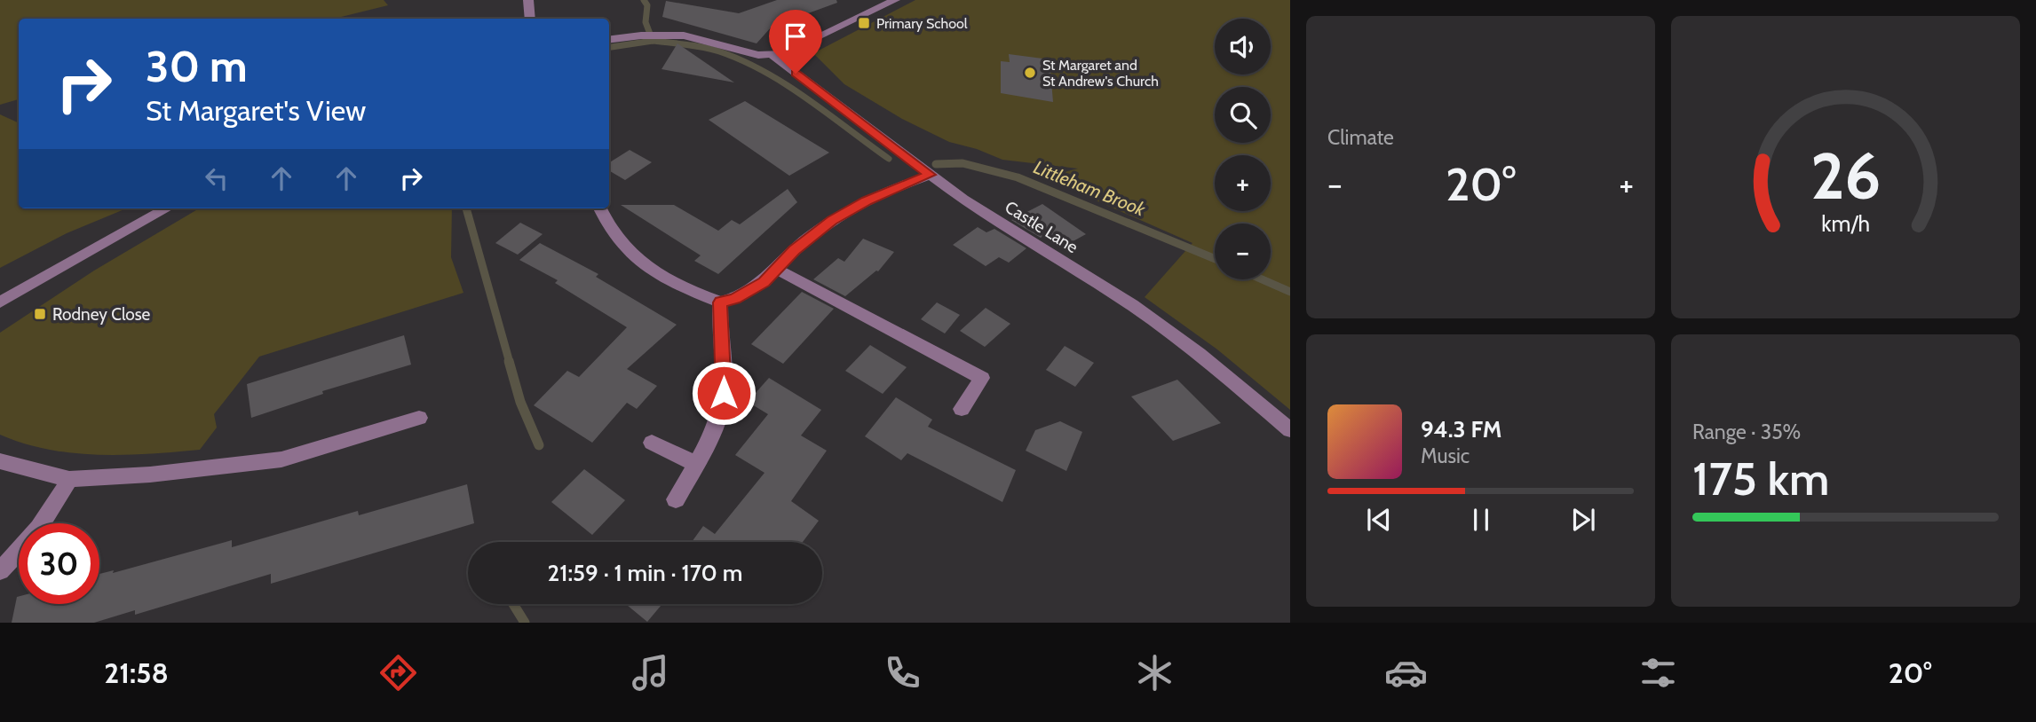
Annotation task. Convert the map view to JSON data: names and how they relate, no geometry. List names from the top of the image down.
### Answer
{
  "streets": {
    "street": ["Castle Lane"]
  },
  "water": ["Littleham Brook"],
  "places": {
    "transit": ["Primary School", "Rodney Close"],
    "other": ["St Margaret and St Andrew's Church"]
  },
  "page": {
    "tile": [
      "Climate",
      ["Range · 35%", "175 km"]
    ],
    "map_buttons": ["+", "−"],
    "turn": ["30 m", "St Margaret's View"],
    "heat": ["−", "20°", "+"],
    "song": ["94.3 FM", "Music"],
    "limit": "30",
    "trip": "21:59 · 1 min · 170 m",
    "tabs": ["21:58", "20°"],
    "gauge": ["26", "km/h"]
  }
}
